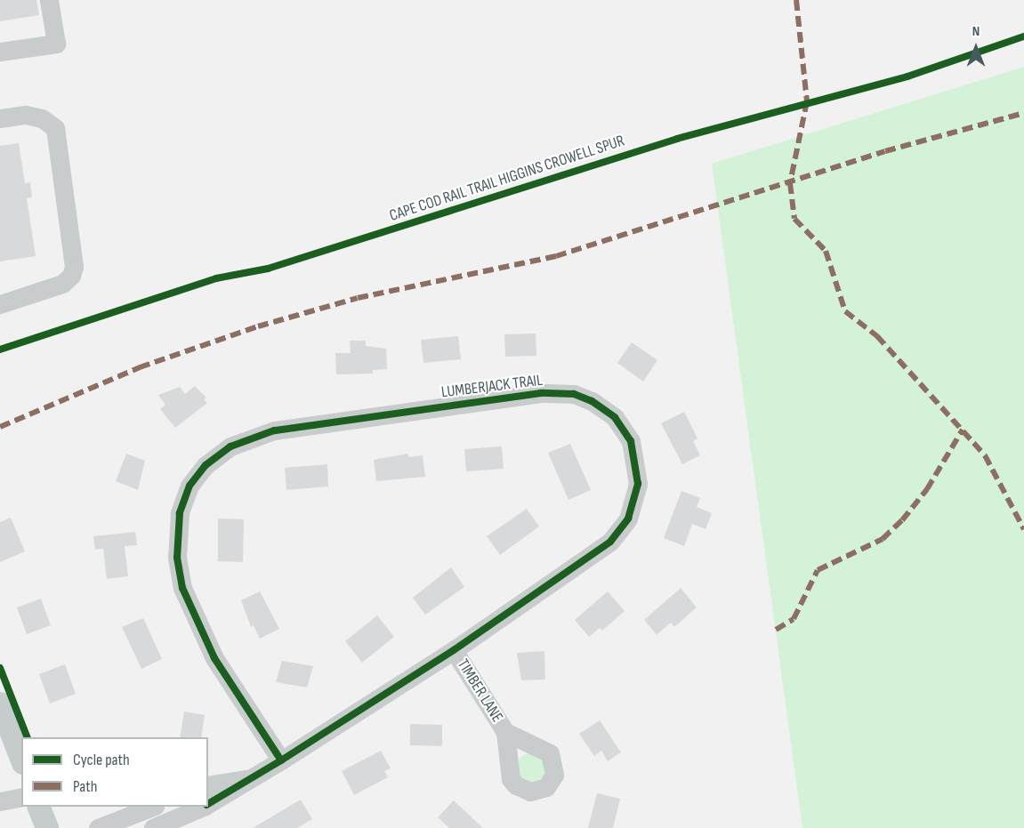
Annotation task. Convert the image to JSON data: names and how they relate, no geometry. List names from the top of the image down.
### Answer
{
  "streets": {
    "street": ["LUMBERJACK TRAIL", "TIMBER LANE"],
    "cycle path": ["CAPE COD RAIL TRAIL HIGGINS CROWELL SPUR"]
  },
  "crossings": [
    ["LUMBERJACK TRAIL", "TIMBER LANE"]
  ],
  "legend": ["Cycle path", "Path"],
  "north": "top"
}
